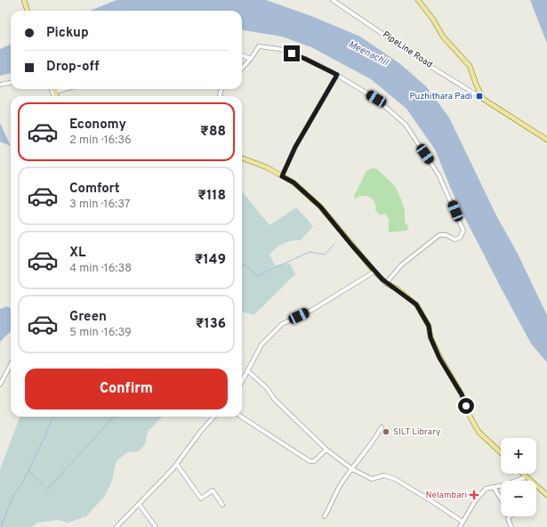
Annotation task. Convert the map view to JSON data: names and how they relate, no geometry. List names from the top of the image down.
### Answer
{
  "streets": {
    "street": ["PipeLine Road"]
  },
  "water": ["Meenachil"],
  "places": {
    "transit": ["Puzhithara Padi"],
    "other": ["SILT Library"],
    "health": ["Nelambari"]
  },
  "page": {
    "banner": ["Pickup", "Drop-off"],
    "list": [
      {
        "name": "Economy",
        "note": "2 min · 16:36",
        "value": "₹88"
      },
      {
        "name": "Comfort",
        "note": "3 min · 16:37",
        "value": "₹118"
      },
      {
        "name": "XL",
        "note": "4 min · 16:38",
        "value": "₹149"
      },
      {
        "name": "Green",
        "note": "5 min · 16:39",
        "value": "₹136"
      }
    ],
    "buttons": "Confirm",
    "map_buttons": ["+", "−"]
  }
}
